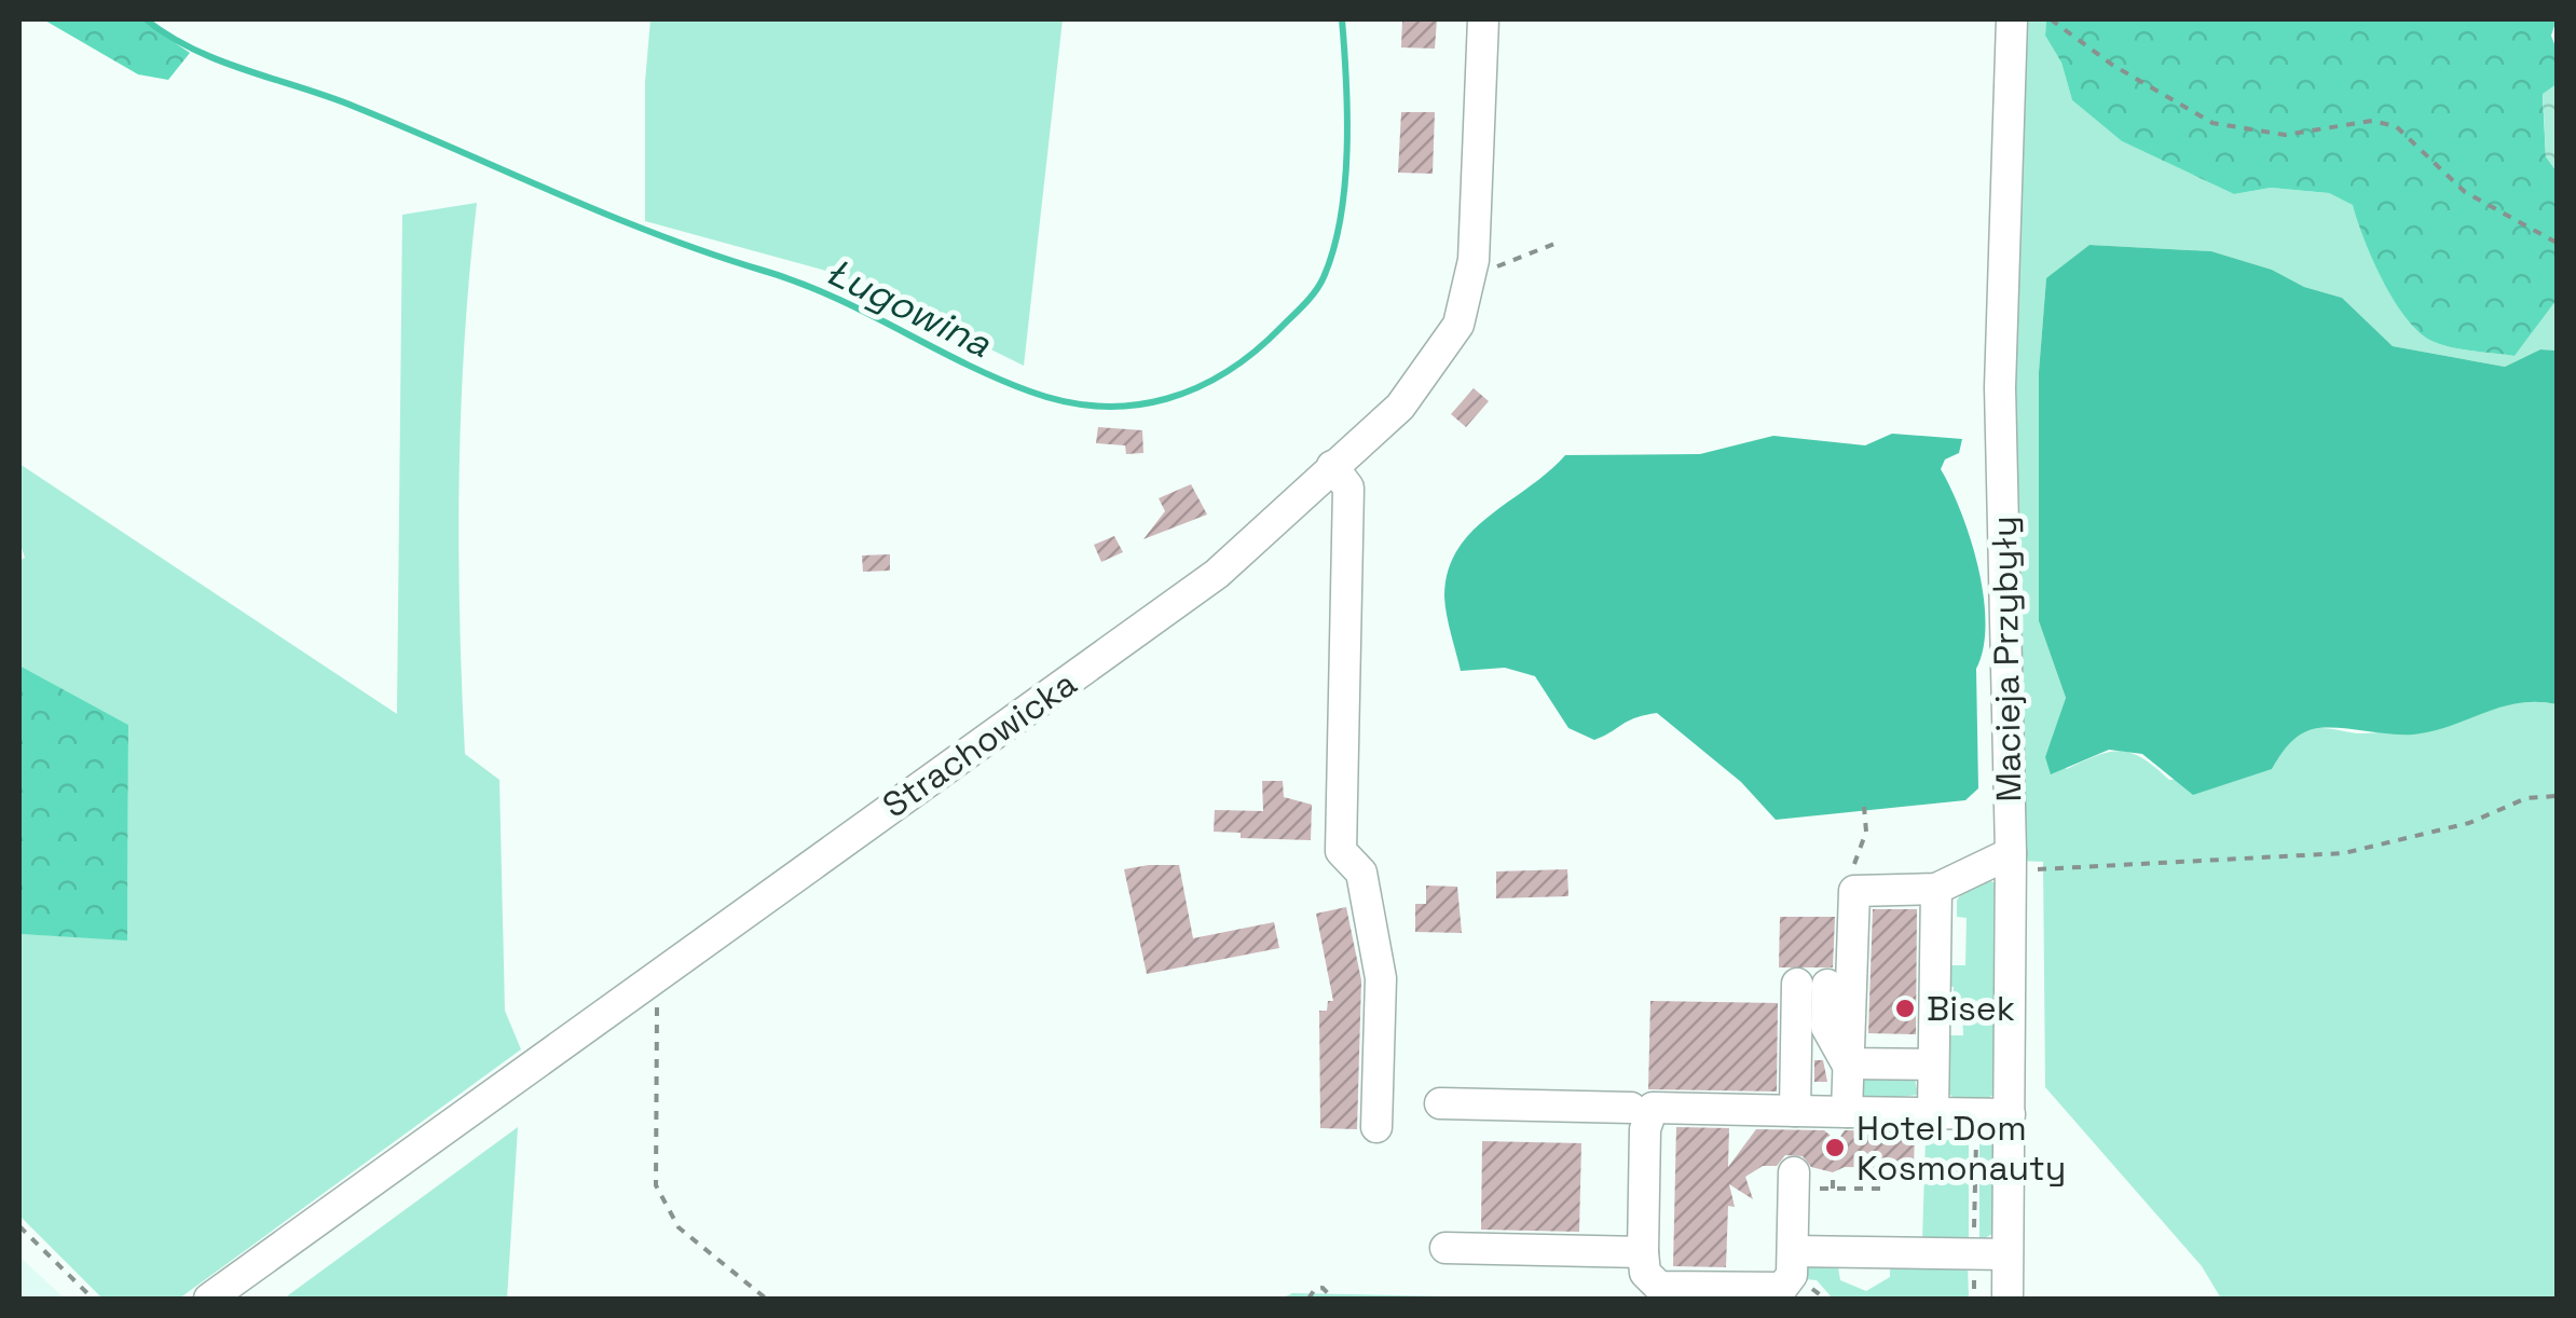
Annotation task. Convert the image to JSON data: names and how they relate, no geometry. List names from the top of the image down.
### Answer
{
  "streets": {
    "street": ["Macieja Przybyły", "Strachowicka"]
  },
  "water": ["Ługowina"],
  "places": ["Bisek", "Hotel Dom Kosmonauty"]
}
